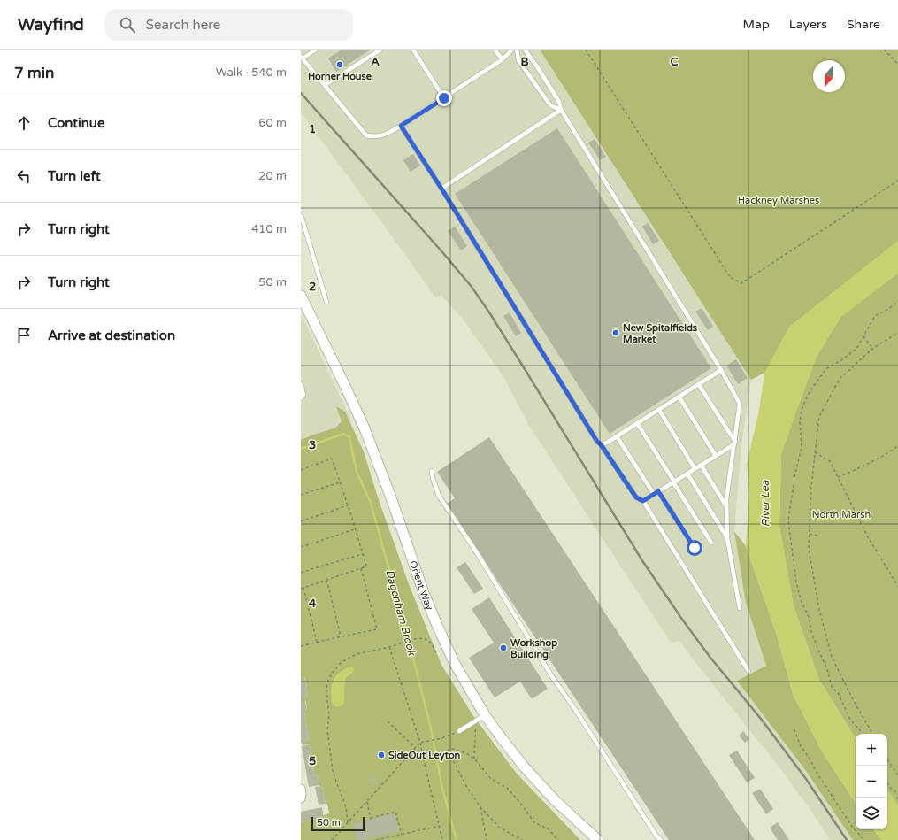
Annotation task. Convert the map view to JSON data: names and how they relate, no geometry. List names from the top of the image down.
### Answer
{
  "streets": {
    "street": ["Orient Way"]
  },
  "water": ["River Lea", "Dagenham Brook"],
  "parks": ["Hackney Marshes", "North Marsh"],
  "places": [
    "Horner House",
    "New Spitalfields Market",
    "Workshop Building",
    "SideOut Leyton"
  ],
  "scale_bar": "50 m",
  "north": "bottom",
  "page": {
    "header": "Wayfind",
    "search": "Search here",
    "nav": ["Map", "Layers", "Share"],
    "heading": ["7 min", "Walk · 540 m"],
    "list": [
      ["Continue", "60 m"],
      ["Turn left", "20 m"],
      ["Turn right", "410 m"],
      ["Turn right", "50 m"],
      "Arrive at destination"
    ],
    "map_buttons": ["+", "−"],
    "scale": "50 m"
  },
  "grid": {
    "columns": ["A", "B", "C"],
    "rows": [
      "1",
      "2",
      "3",
      "4",
      "5"
    ]
  }
}
